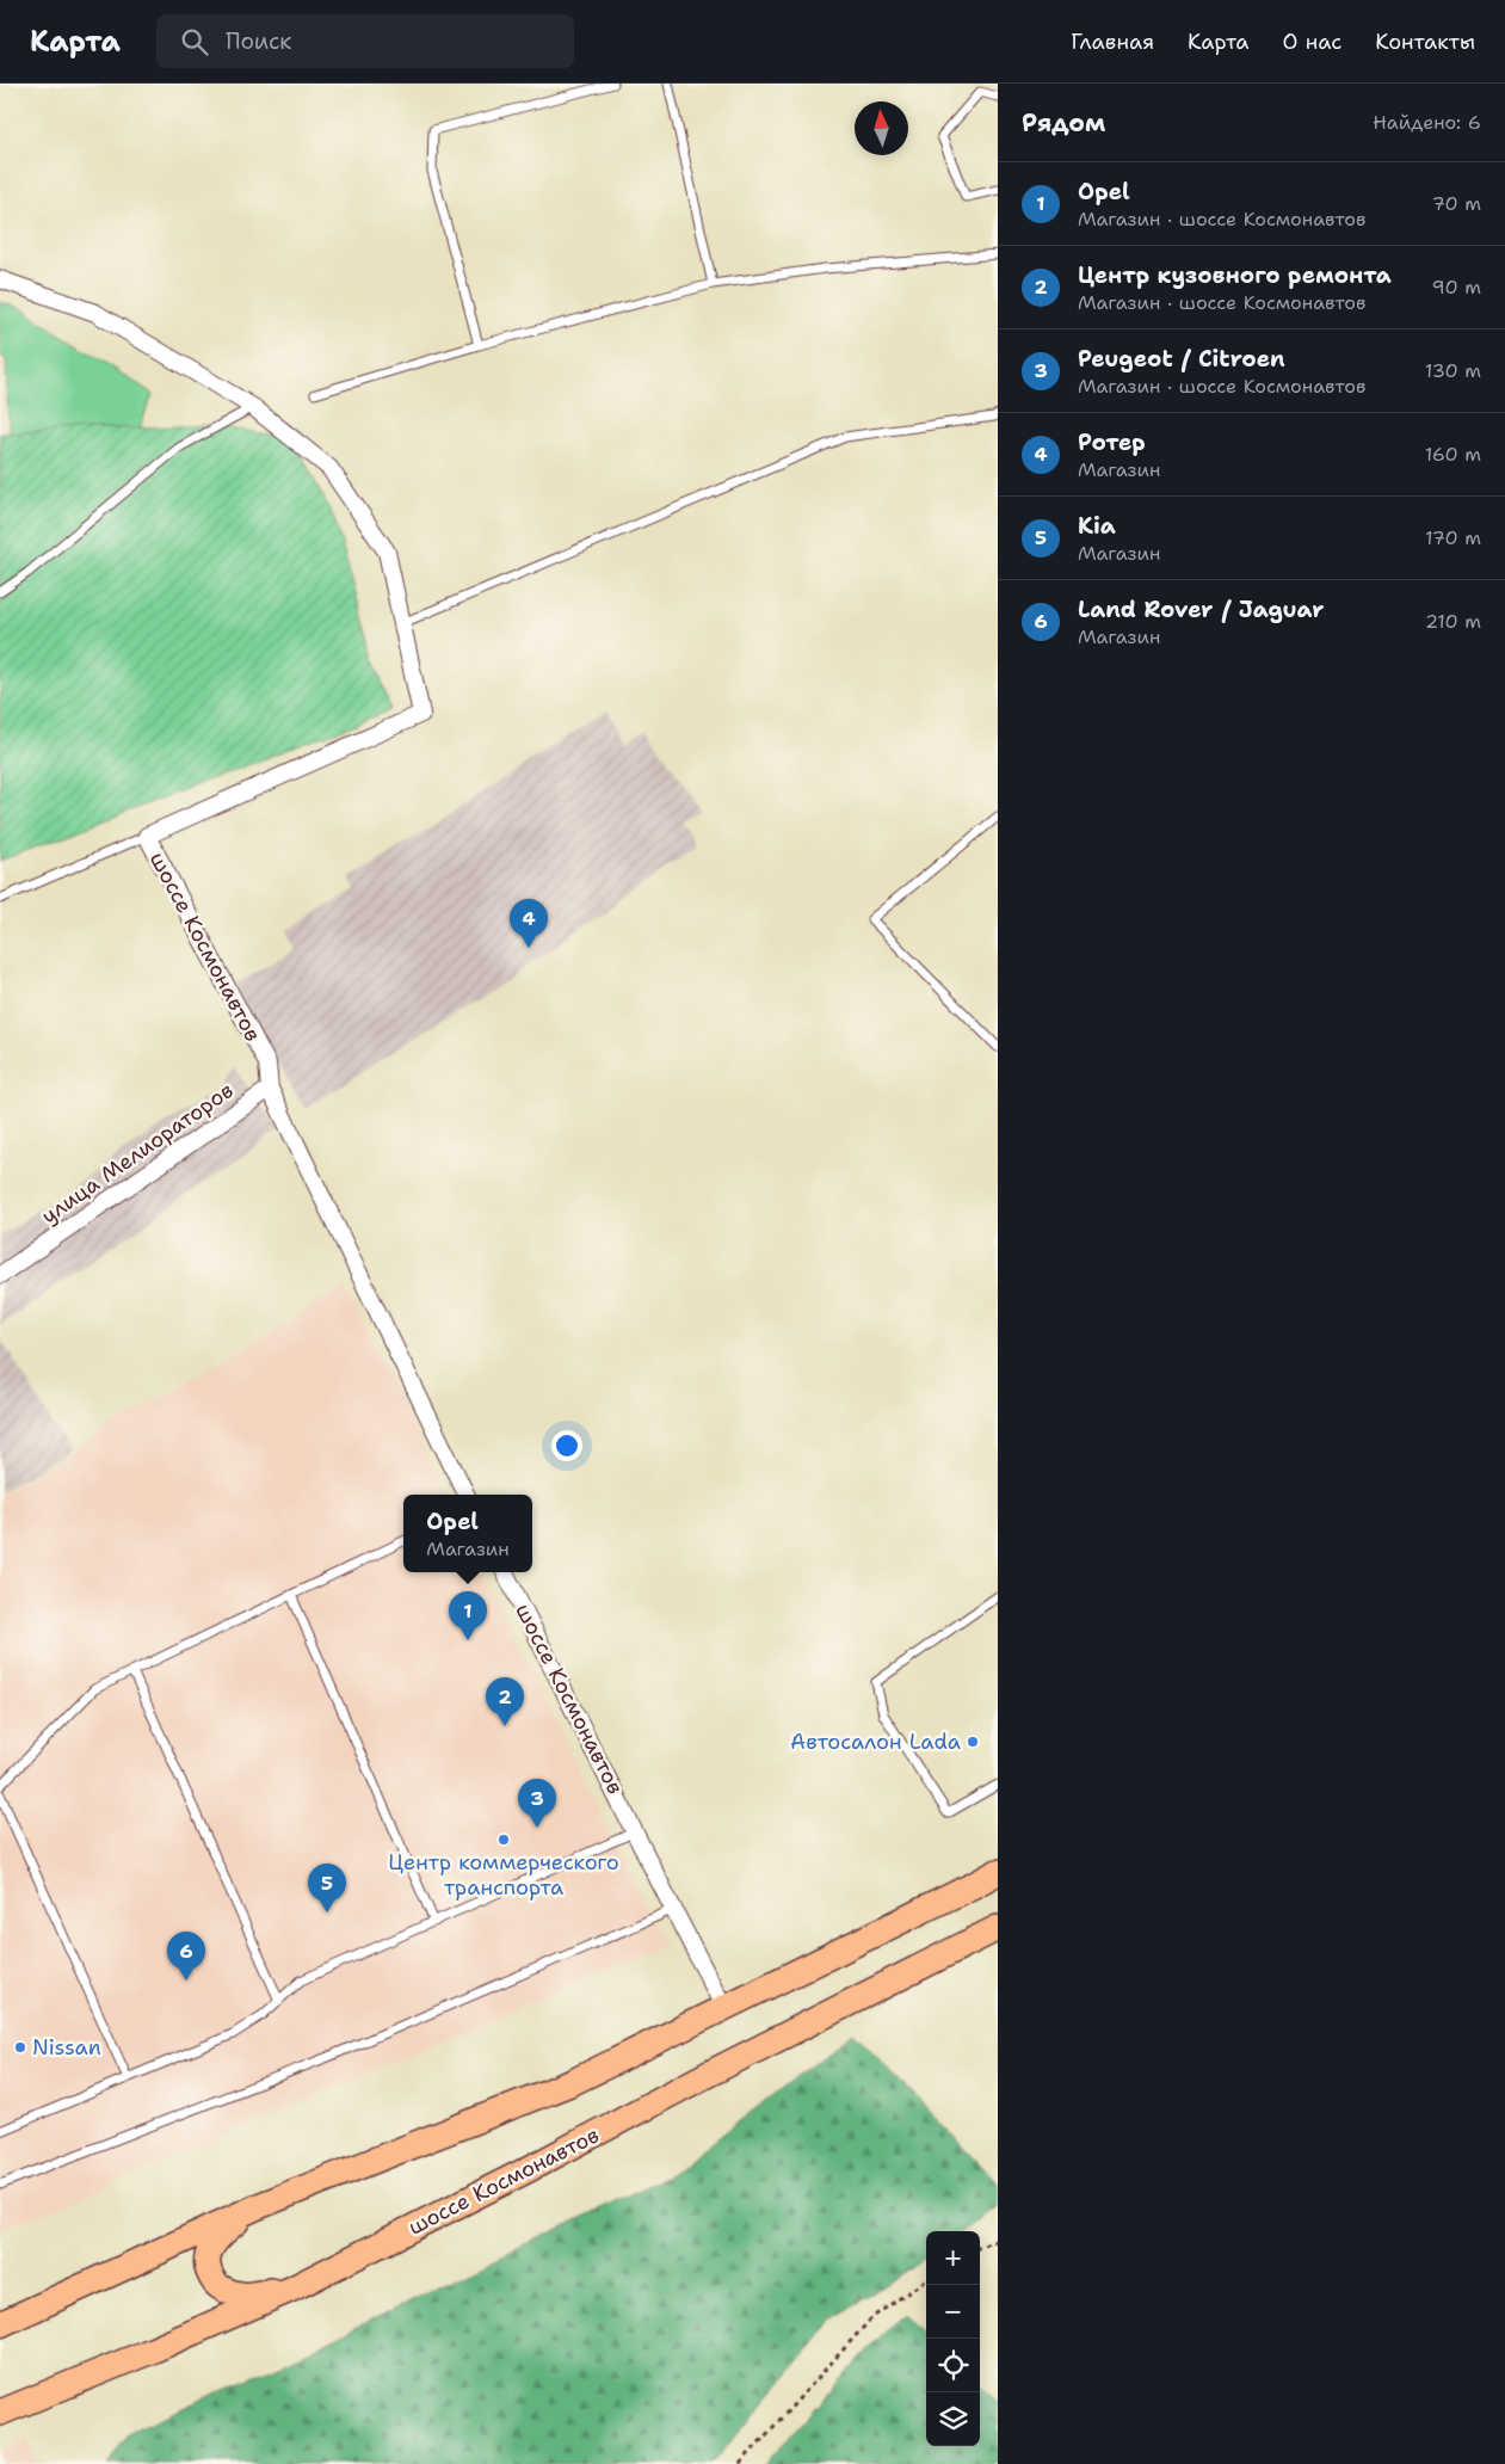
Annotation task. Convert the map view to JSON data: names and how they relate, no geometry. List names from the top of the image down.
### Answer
{
  "streets": {
    "main road": ["шоссе Космонавтов"],
    "street": ["улица Мелиораторов"]
  },
  "crossings": [
    ["шоссе Космонавтов", "улица Мелиораторов"]
  ],
  "places": ["Автосалон Lada", "Центр коммерческого транспорта", "Nissan"],
  "north": "top",
  "page": {
    "header": "Карта",
    "search": "Поиск",
    "nav": [
      "Главная",
      "Карта",
      "О нас",
      "Контакты"
    ],
    "heading": ["Рядом", "Найдено: 6"],
    "list": [
      {
        "mark": "1",
        "name": "Opel",
        "note": "Магазин · шоссе Космонавтов",
        "value": "70 m"
      },
      {
        "mark": "2",
        "name": "Центр кузовного ремонта",
        "note": "Магазин · шоссе Космонавтов",
        "value": "90 m"
      },
      {
        "mark": "3",
        "name": "Peugeot / Citroen",
        "note": "Магазин · шоссе Космонавтов",
        "value": "130 m"
      },
      {
        "mark": "4",
        "name": "Ротер",
        "note": "Магазин",
        "value": "160 m"
      },
      {
        "mark": "5",
        "name": "Kia",
        "note": "Магазин",
        "value": "170 m"
      },
      {
        "mark": "6",
        "name": "Land Rover / Jaguar",
        "note": "Магазин",
        "value": "210 m"
      }
    ],
    "pins": [
      "4",
      "1",
      "2",
      "3",
      "5",
      "6"
    ],
    "popup": ["Opel", "Магазин"],
    "map_buttons": ["+", "−"]
  }
}
